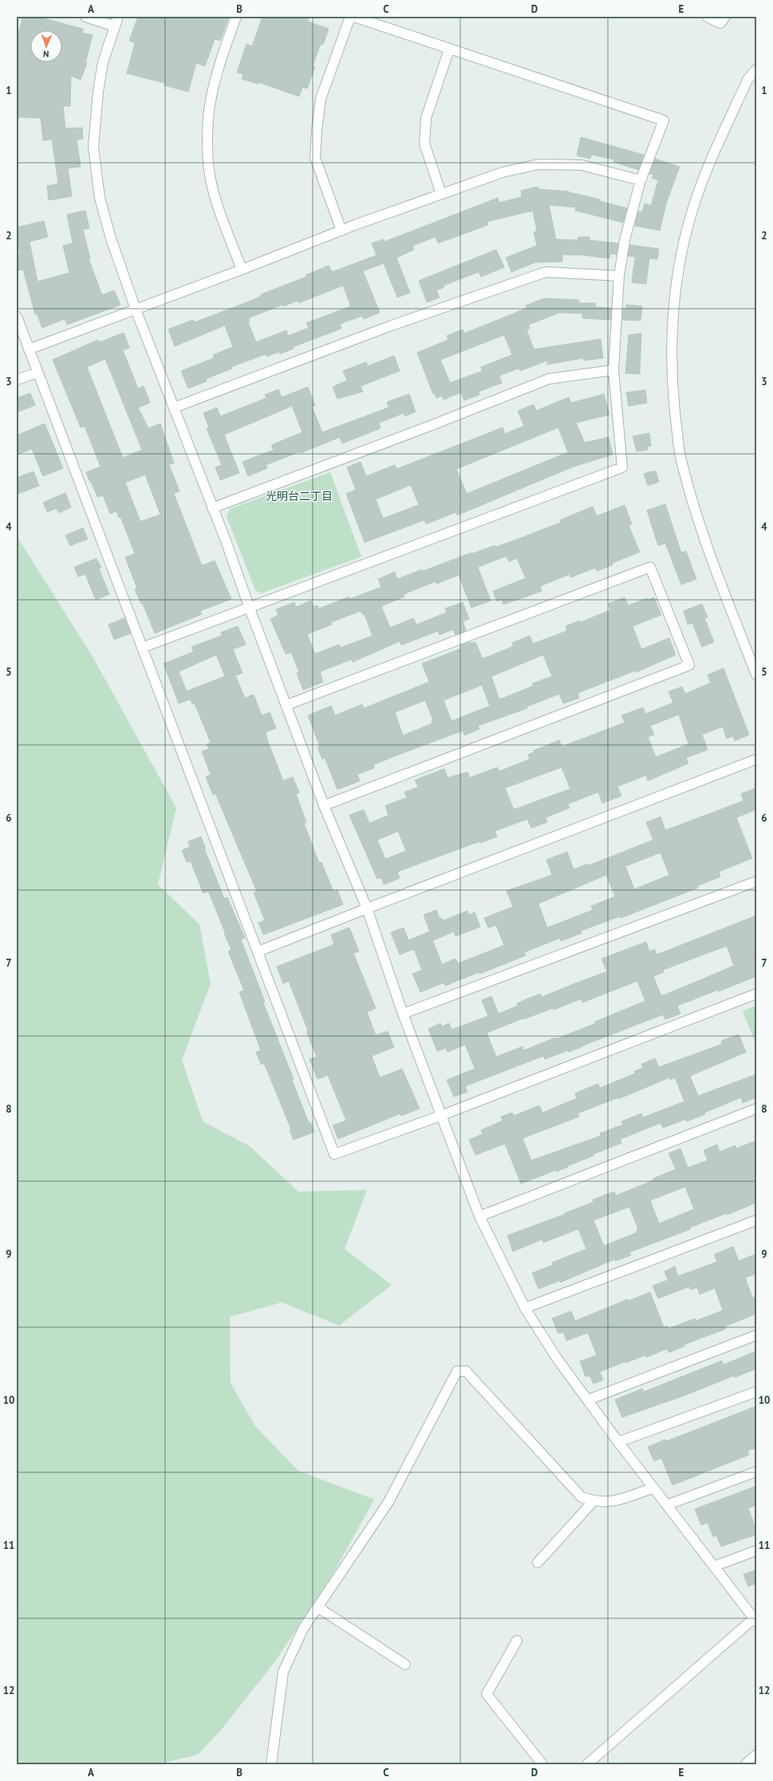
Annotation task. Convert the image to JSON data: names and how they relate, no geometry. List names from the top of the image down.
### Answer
{
  "districts": ["光明台二丁目"],
  "north": "bottom",
  "grid": {
    "columns": [
      "A",
      "B",
      "C",
      "D",
      "E"
    ],
    "rows": [
      "1",
      "2",
      "3",
      "4",
      "5",
      "6",
      "7",
      "8",
      "9",
      "10",
      "11",
      "12"
    ]
  }
}
